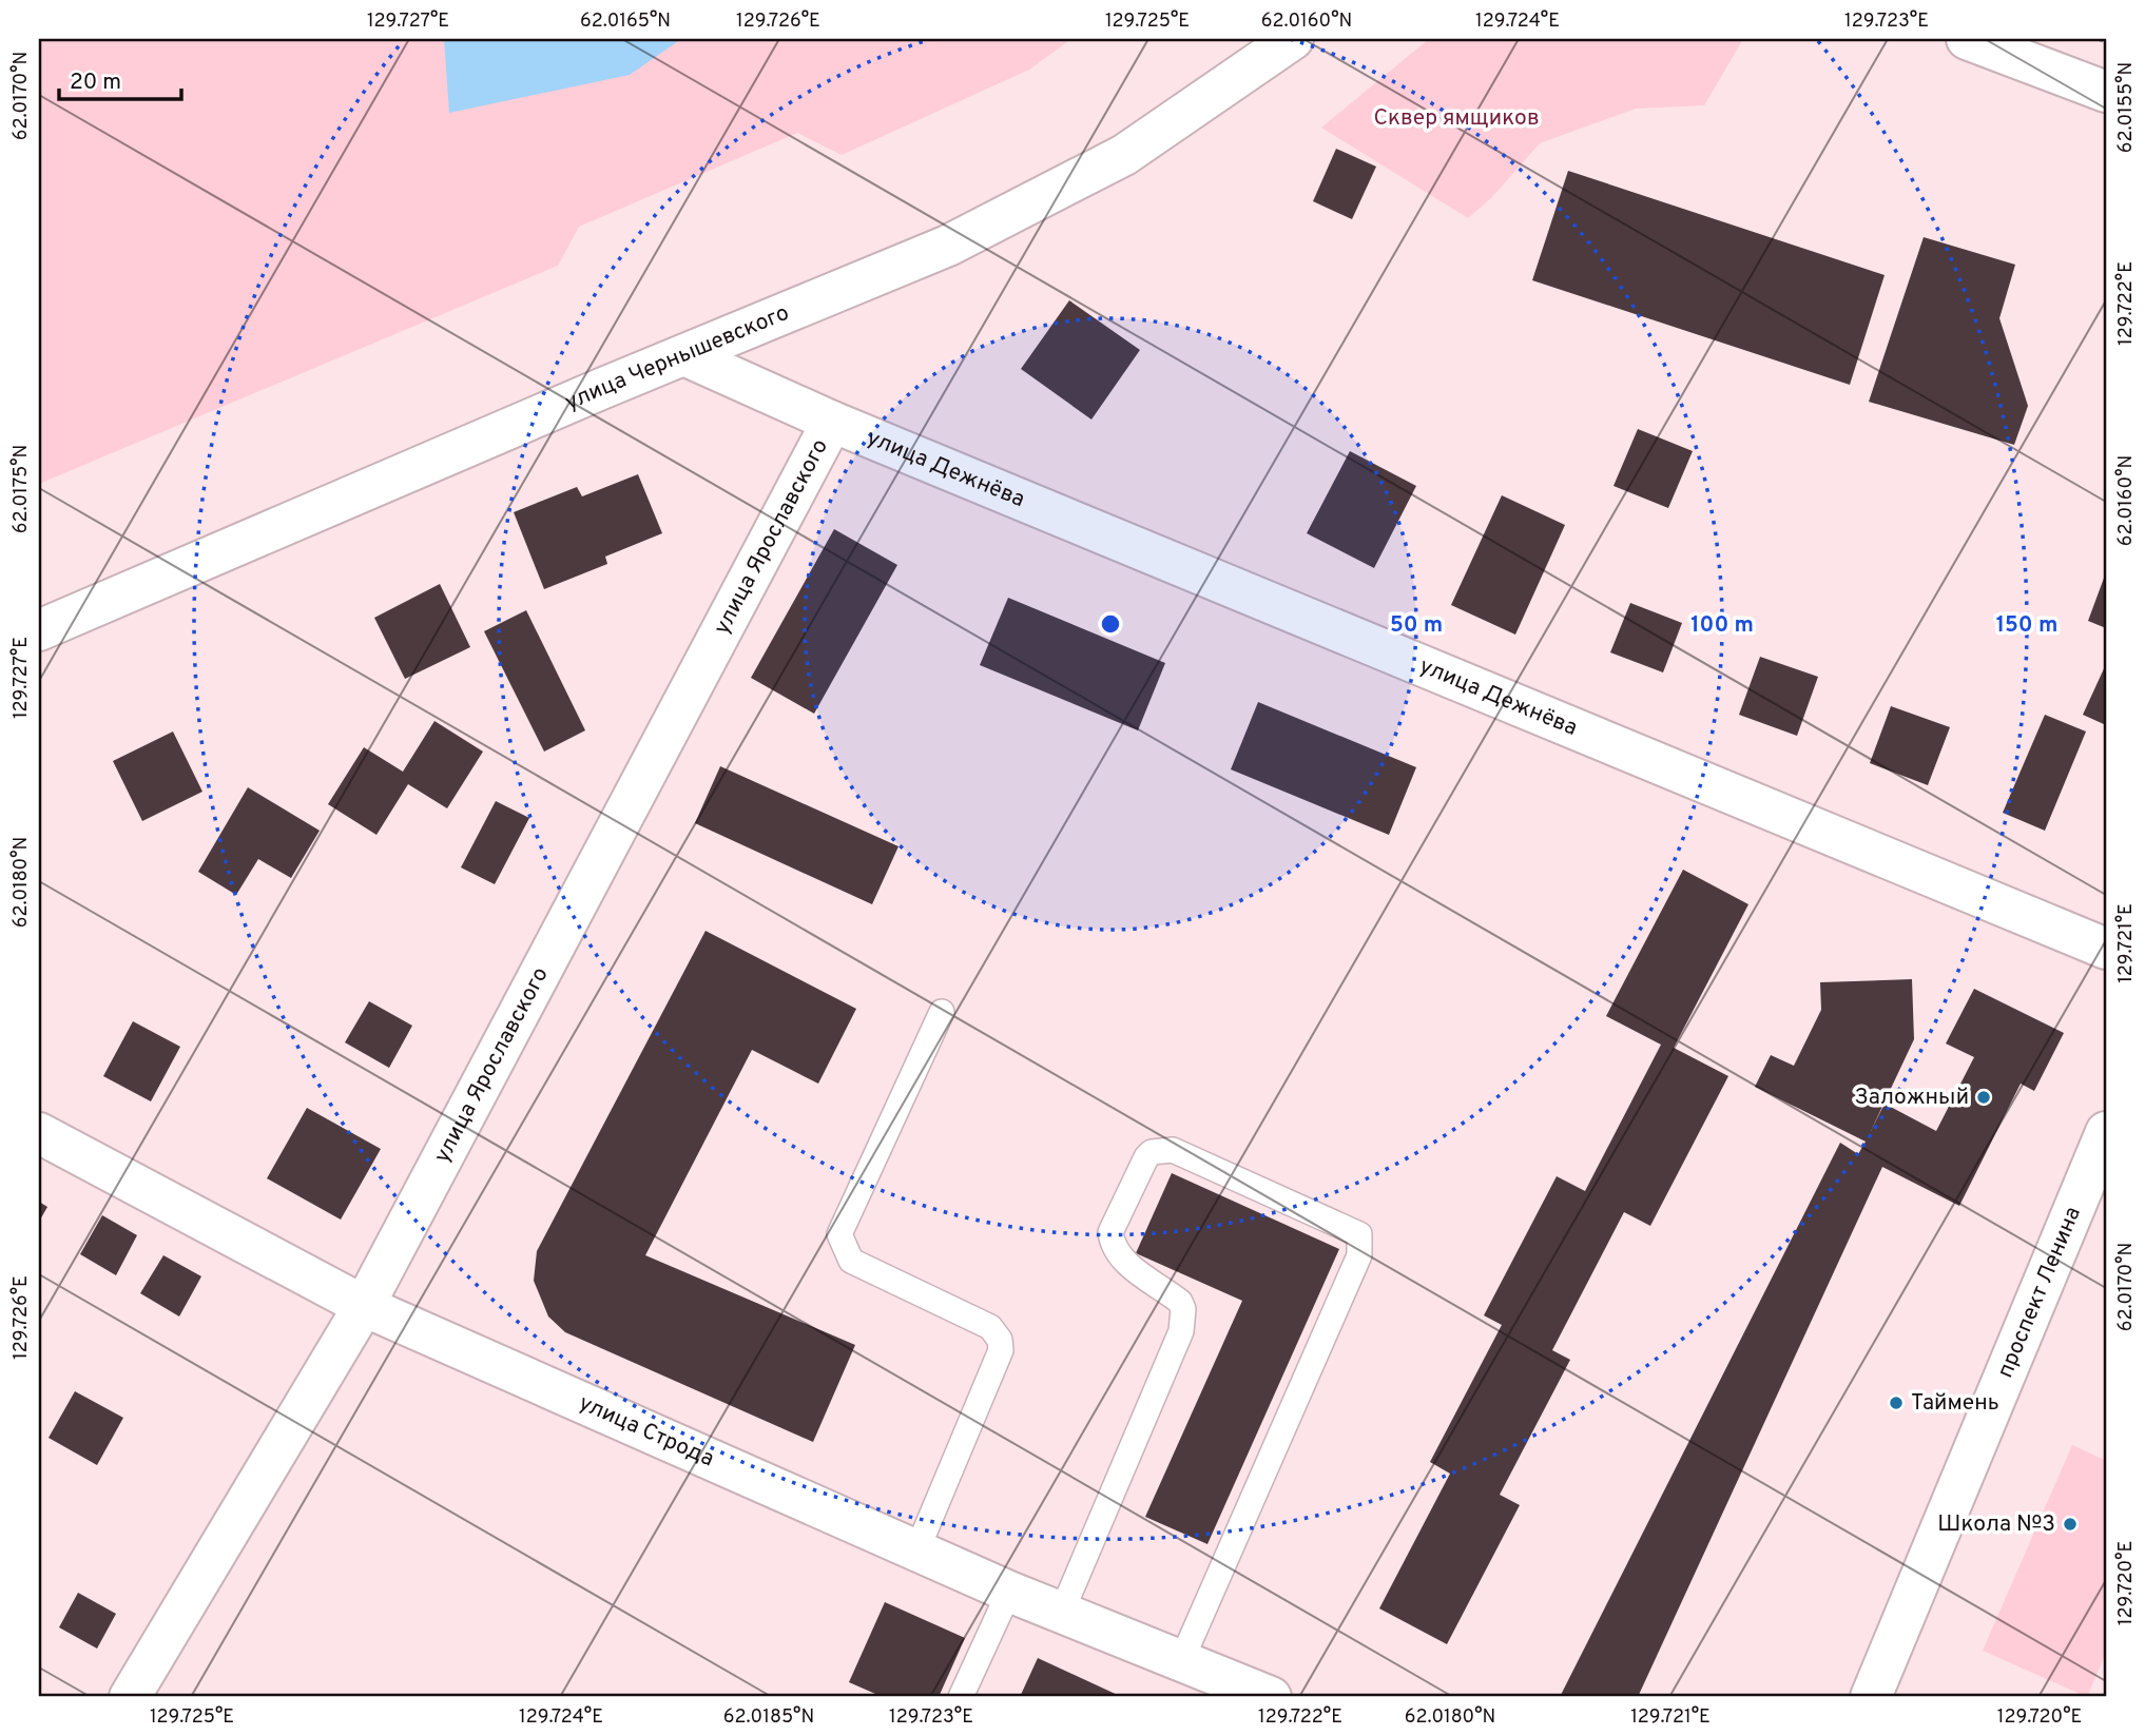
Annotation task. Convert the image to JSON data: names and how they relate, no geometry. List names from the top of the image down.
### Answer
{
  "streets": {
    "main road": [
      "улица Чернышевского",
      "улица Дежнёва",
      "улица Ярославского",
      "проспект Ленина",
      "улица Строда"
    ]
  },
  "crossings": [
    ["улица Чернышевского", "улица Дежнёва"],
    ["улица Дежнёва", "улица Ярославского"],
    ["улица Ярославского", "улица Строда"]
  ],
  "parks": ["Сквер ямщиков"],
  "places": ["Заложный", "Таймень", "Школа №3"],
  "scale_bar": "20 m",
  "coordinates": [
    "129.727°E",
    "62.0165°N",
    "129.726°E",
    "129.725°E",
    "62.0160°N",
    "129.724°E",
    "129.723°E",
    "62.0170°N",
    "62.0155°N",
    "129.722°E",
    "62.0175°N",
    "62.0180°N",
    "129.721°E",
    "129.720°E",
    "62.0185°N"
  ],
  "rings": ["50 m", "100 m", "150 m"]
}
